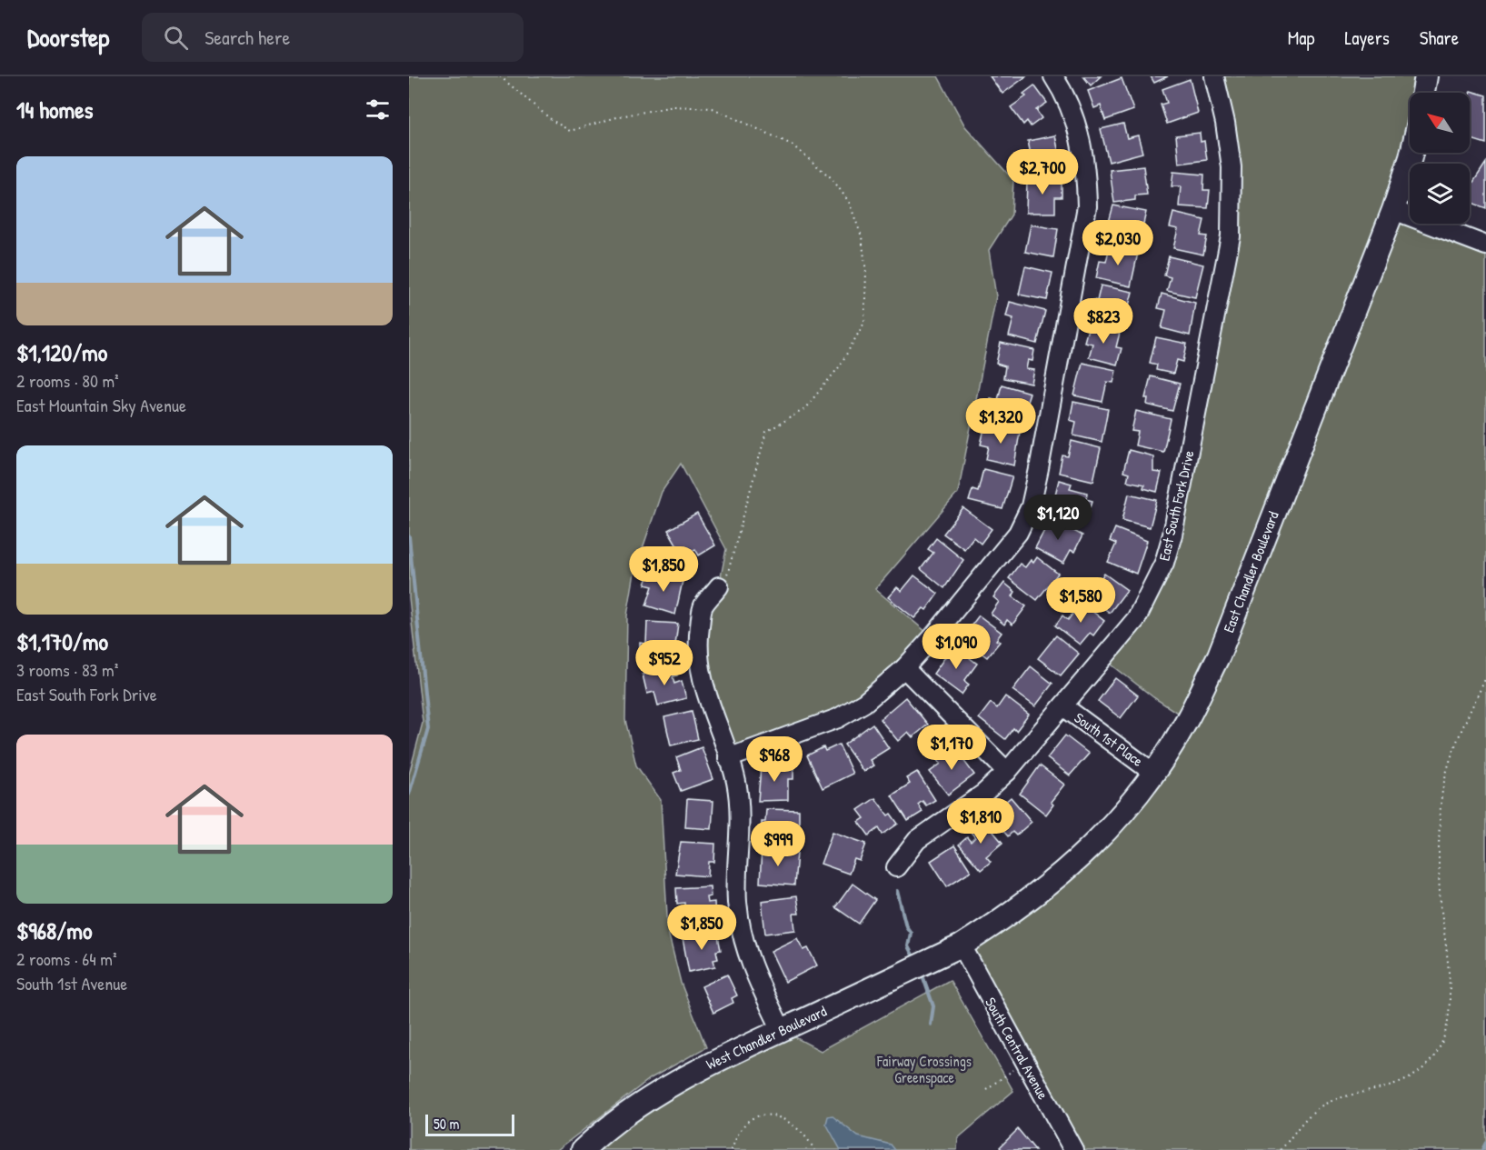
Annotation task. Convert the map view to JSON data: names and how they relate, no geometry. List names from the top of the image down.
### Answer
{
  "streets": {
    "main road": ["East Chandler Boulevard", "West Chandler Boulevard"],
    "street": ["East South Fork Drive", "South 1st Place", "South Central Avenue"]
  },
  "crossings": [
    ["East South Fork Drive", "South 1st Place"],
    ["East Chandler Boulevard", "South 1st Place"],
    ["East Chandler Boulevard", "West Chandler Boulevard"],
    ["East Chandler Boulevard", "South Central Avenue"],
    ["West Chandler Boulevard", "South Central Avenue"]
  ],
  "parks": ["Fairway Crossings Greenspace"],
  "scale_bar": "50 m",
  "north": "top left",
  "page": {
    "header": "Doorstep",
    "search": "Search here",
    "nav": ["Map", "Layers", "Share"],
    "heading": "14 homes",
    "list": [
      {
        "name": "$1,120/mo",
        "note": "2 rooms · 80 m² · East Mountain Sky Avenue"
      },
      {
        "name": "$1,170/mo",
        "note": "3 rooms · 83 m² · East South Fork Drive"
      },
      {
        "name": "$968/mo",
        "note": "2 rooms · 64 m² · South 1st Avenue"
      }
    ],
    "price": [
      "$2,700",
      "$2,030",
      "$823",
      "$1,320",
      "$1,120",
      "$1,850",
      "$1,580",
      "$1,090",
      "$952",
      "$1,170",
      "$968",
      "$1,810",
      "$999",
      "$1,850"
    ],
    "scale": "50 m"
  }
}
